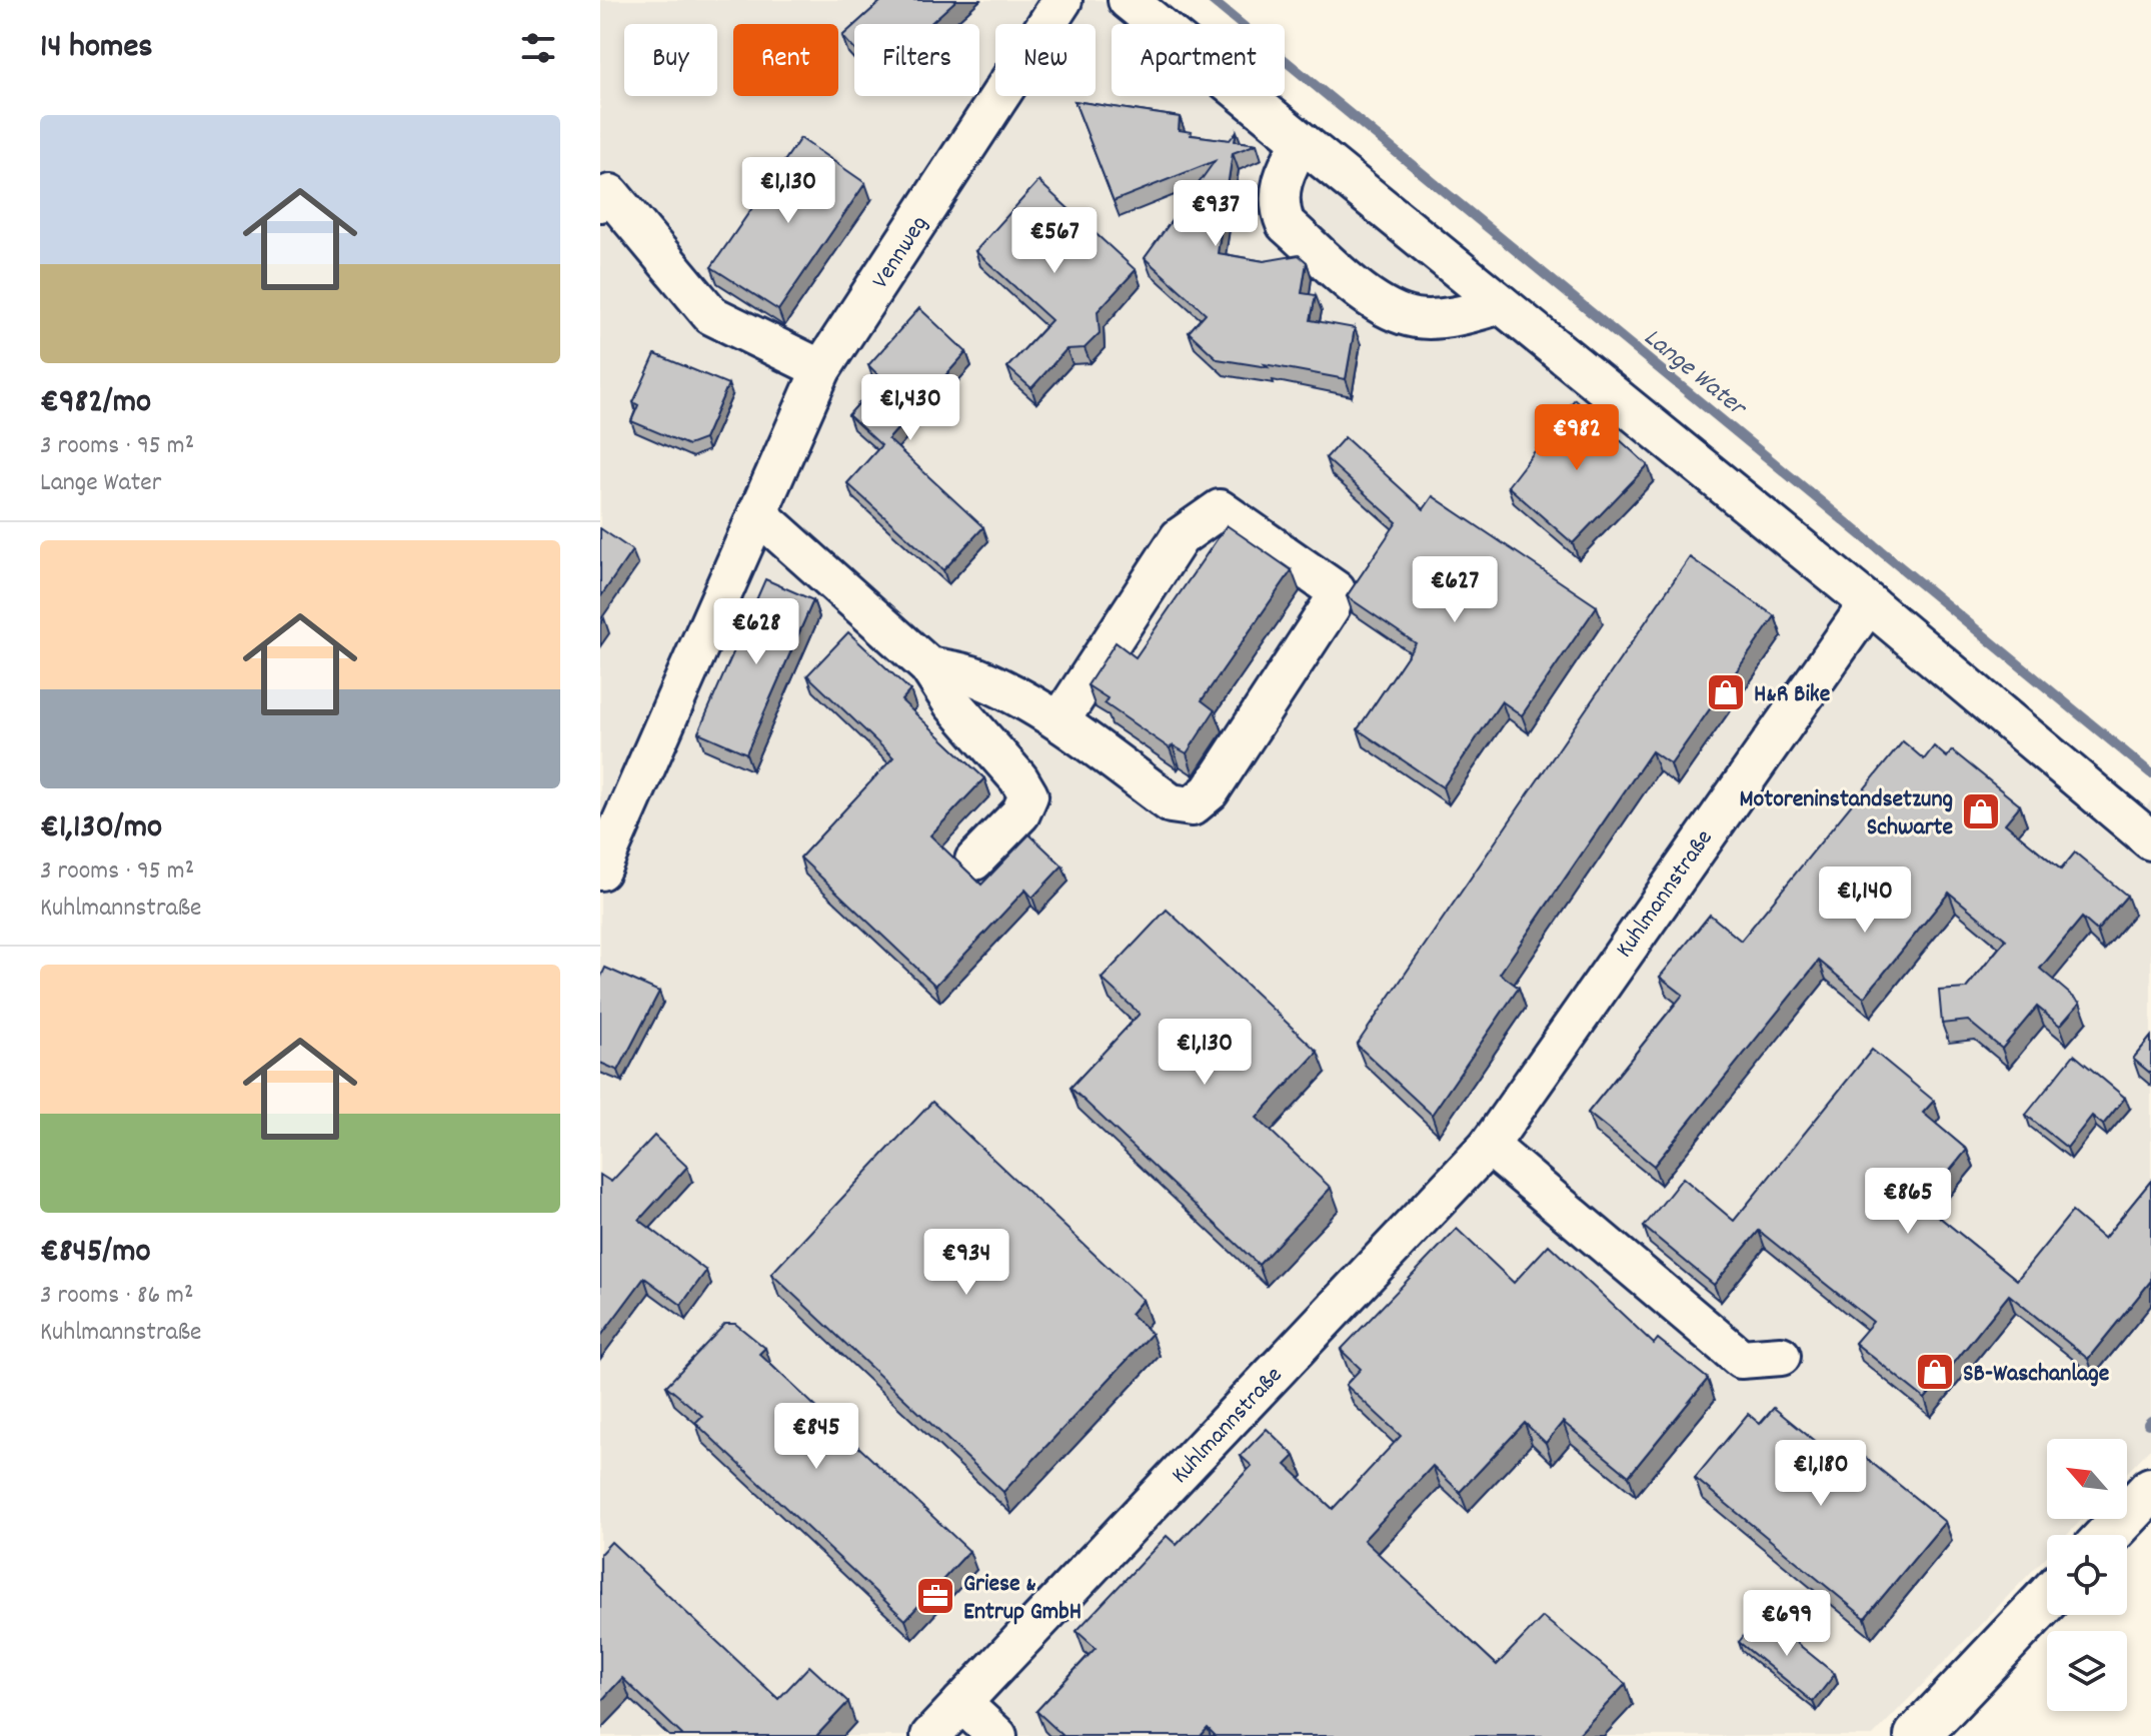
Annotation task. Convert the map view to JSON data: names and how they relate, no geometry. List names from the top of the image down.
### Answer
{
  "streets": {
    "street": ["Vennweg", "Kuhlmannstraße"]
  },
  "water": ["Lange Water"],
  "places": {
    "shop": ["H&R Bike", "Motoreninstandsetzung Schwarte", "SB-Waschanlage"],
    "office": ["Griese & Entrup GmbH"]
  },
  "north": "top left",
  "page": {
    "heading": "14 homes",
    "chip": [
      "Buy",
      "Rent",
      "Filters",
      "New",
      "Apartment"
    ],
    "list": [
      {
        "name": "€982/mo",
        "note": "3 rooms · 95 m² · Lange Water"
      },
      {
        "name": "€1,130/mo",
        "note": "3 rooms · 95 m² · Kuhlmannstraße"
      },
      {
        "name": "€845/mo",
        "note": "3 rooms · 86 m² · Kuhlmannstraße"
      }
    ],
    "price": [
      "€1,130",
      "€937",
      "€567",
      "€1,430",
      "€982",
      "€627",
      "€628",
      "€1,140",
      "€1,130",
      "€865",
      "€934",
      "€845",
      "€1,180",
      "€699"
    ]
  }
}
